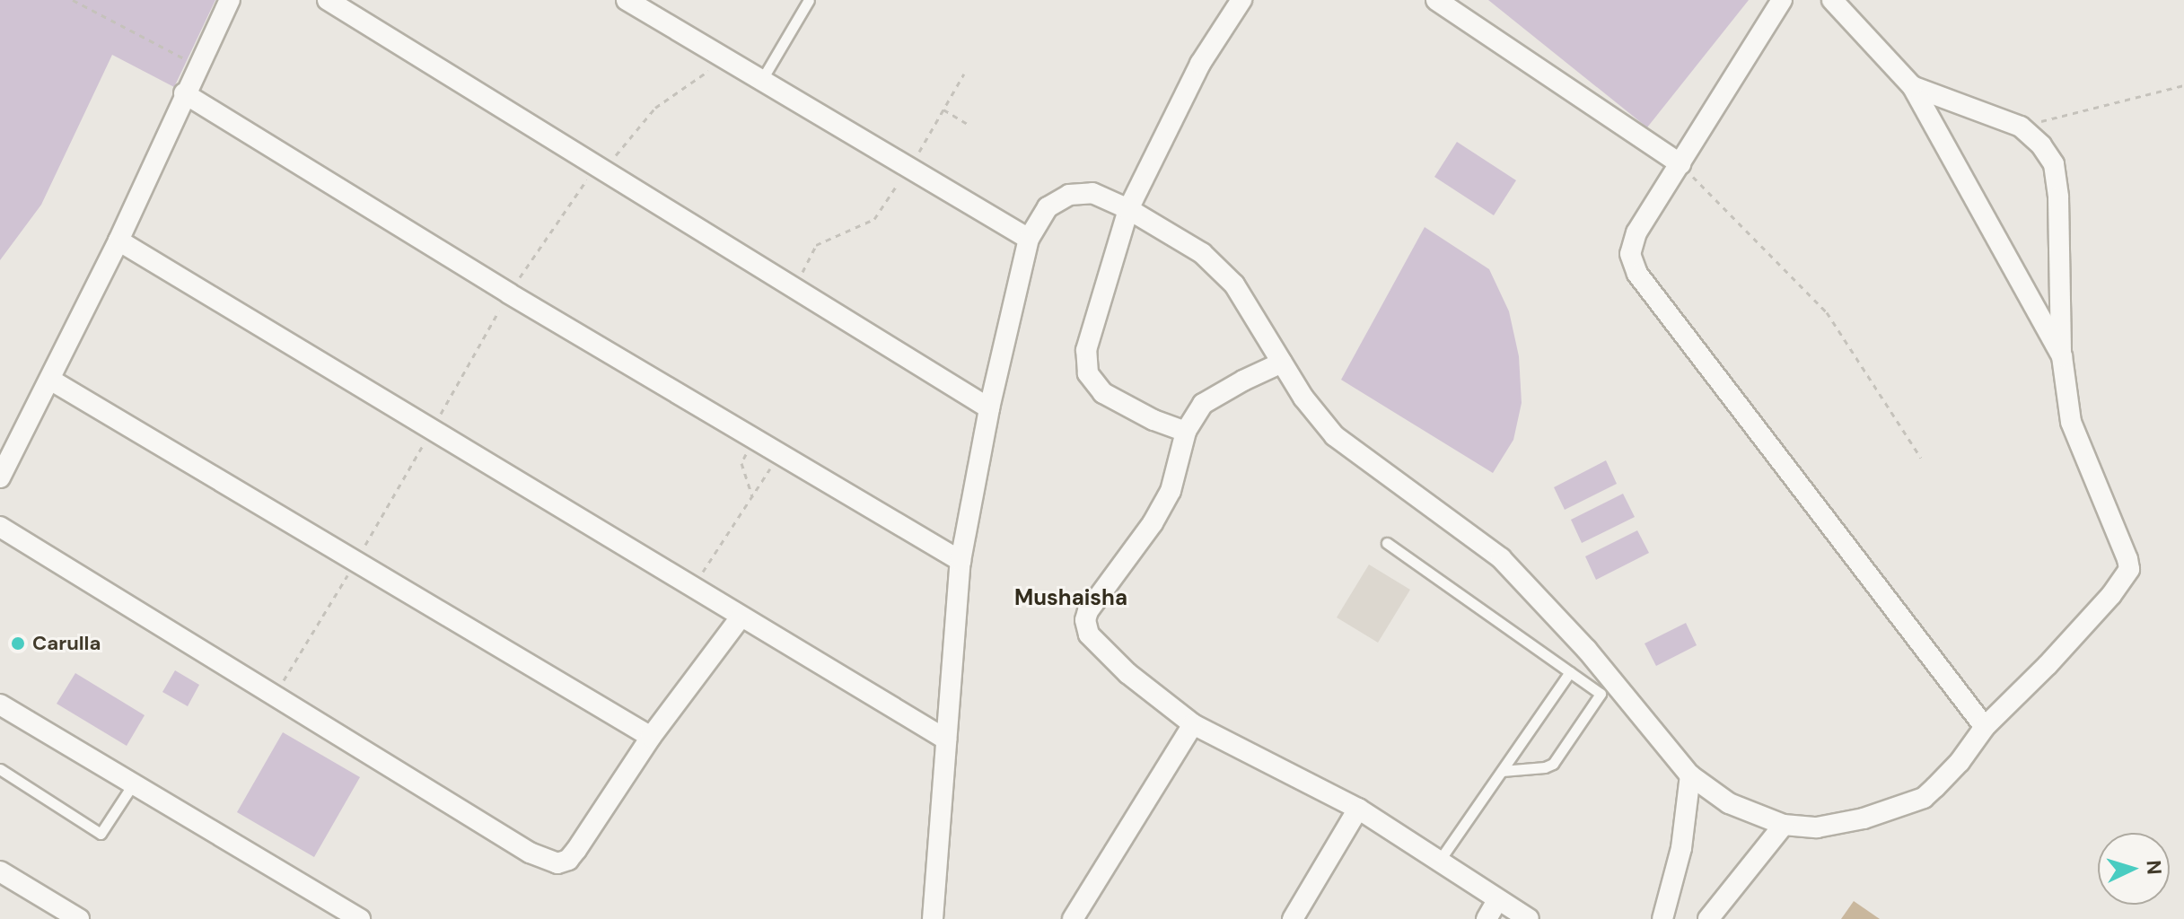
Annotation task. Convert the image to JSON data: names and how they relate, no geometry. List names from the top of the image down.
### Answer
{
  "districts": ["Mushaisha"],
  "places": ["Carulla"],
  "north": "right"
}
